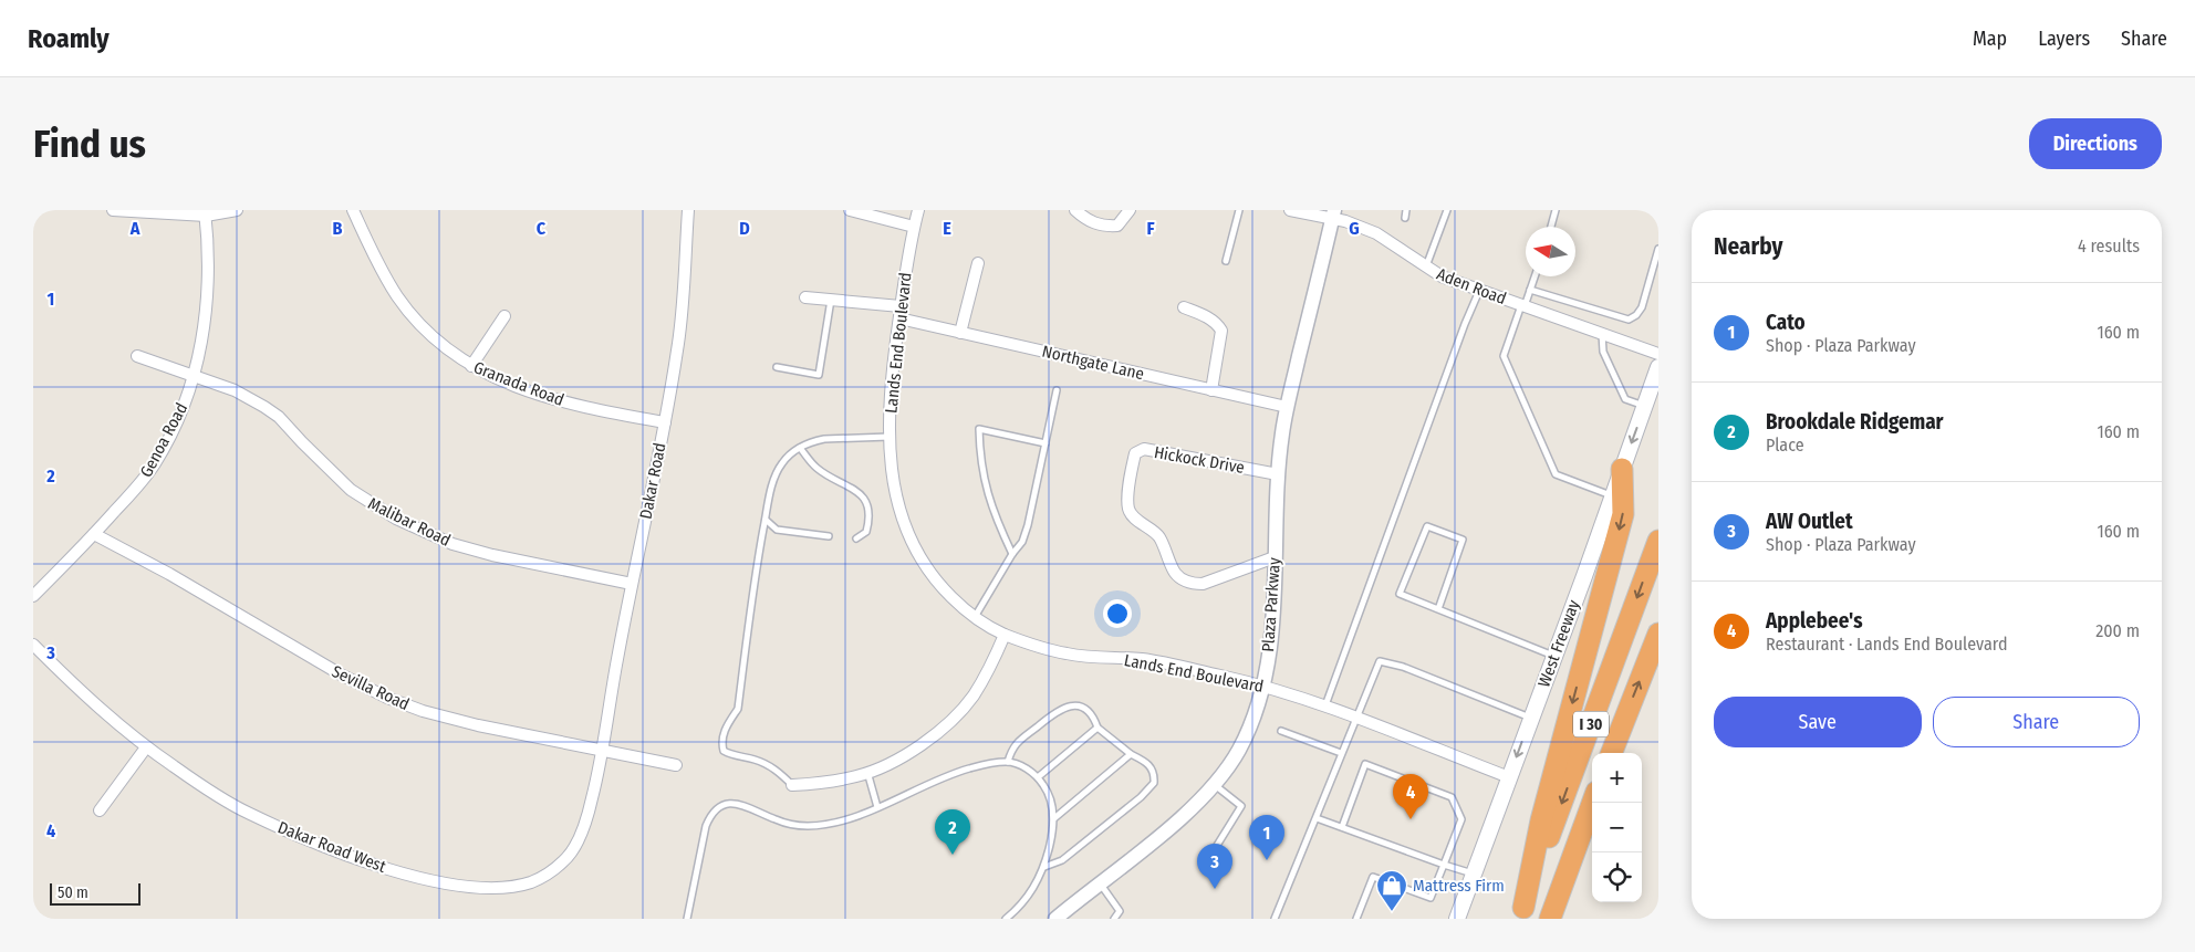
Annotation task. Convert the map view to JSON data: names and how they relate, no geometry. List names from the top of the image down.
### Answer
{
  "streets": {
    "highway": ["I 30"],
    "main road": ["West Freeway"],
    "street": [
      "Aden Road",
      "Lands End Boulevard",
      "Northgate Lane",
      "Granada Road",
      "Genoa Road",
      "Hickock Drive",
      "Dakar Road",
      "Malibar Road",
      "Plaza Parkway",
      "Sevilla Road",
      "Dakar Road West"
    ]
  },
  "crossings": [
    ["Aden Road", "Plaza Parkway"],
    ["Lands End Boulevard", "Northgate Lane"],
    ["Lands End Boulevard", "Plaza Parkway"],
    ["Lands End Boulevard", "West Freeway"],
    ["Northgate Lane", "Plaza Parkway"],
    ["Granada Road", "Dakar Road"],
    ["Genoa Road", "Malibar Road"],
    ["Genoa Road", "Sevilla Road"],
    ["Hickock Drive", "Plaza Parkway"],
    ["Dakar Road", "Malibar Road"],
    ["Dakar Road", "Sevilla Road"],
    ["Dakar Road", "Dakar Road West"],
    ["Sevilla Road", "Dakar Road West"]
  ],
  "places": {
    "shop": ["Mattress Firm"]
  },
  "scale_bar": "50 m",
  "north": "left",
  "page": {
    "header": "Roamly",
    "nav": ["Map", "Layers", "Share"],
    "buttons": [
      "Directions",
      ["Save", "Share"]
    ],
    "title": "Find us",
    "heading": ["Nearby", "4 results"],
    "list": [
      {
        "mark": "1",
        "name": "Cato",
        "note": "Shop · Plaza Parkway",
        "value": "160 m"
      },
      {
        "mark": "2",
        "name": "Brookdale Ridgemar",
        "note": "Place",
        "value": "160 m"
      },
      {
        "mark": "3",
        "name": "AW Outlet",
        "note": "Shop · Plaza Parkway",
        "value": "160 m"
      },
      {
        "mark": "4",
        "name": "Applebee's",
        "note": "Restaurant · Lands End Boulevard",
        "value": "200 m"
      }
    ],
    "map_buttons": ["+", "−"],
    "pins": [
      "4",
      "2",
      "1",
      "3"
    ],
    "scale": "50 m"
  },
  "grid": {
    "columns": [
      "A",
      "B",
      "C",
      "D",
      "E",
      "F",
      "G"
    ],
    "rows": [
      "1",
      "2",
      "3",
      "4"
    ]
  }
}
